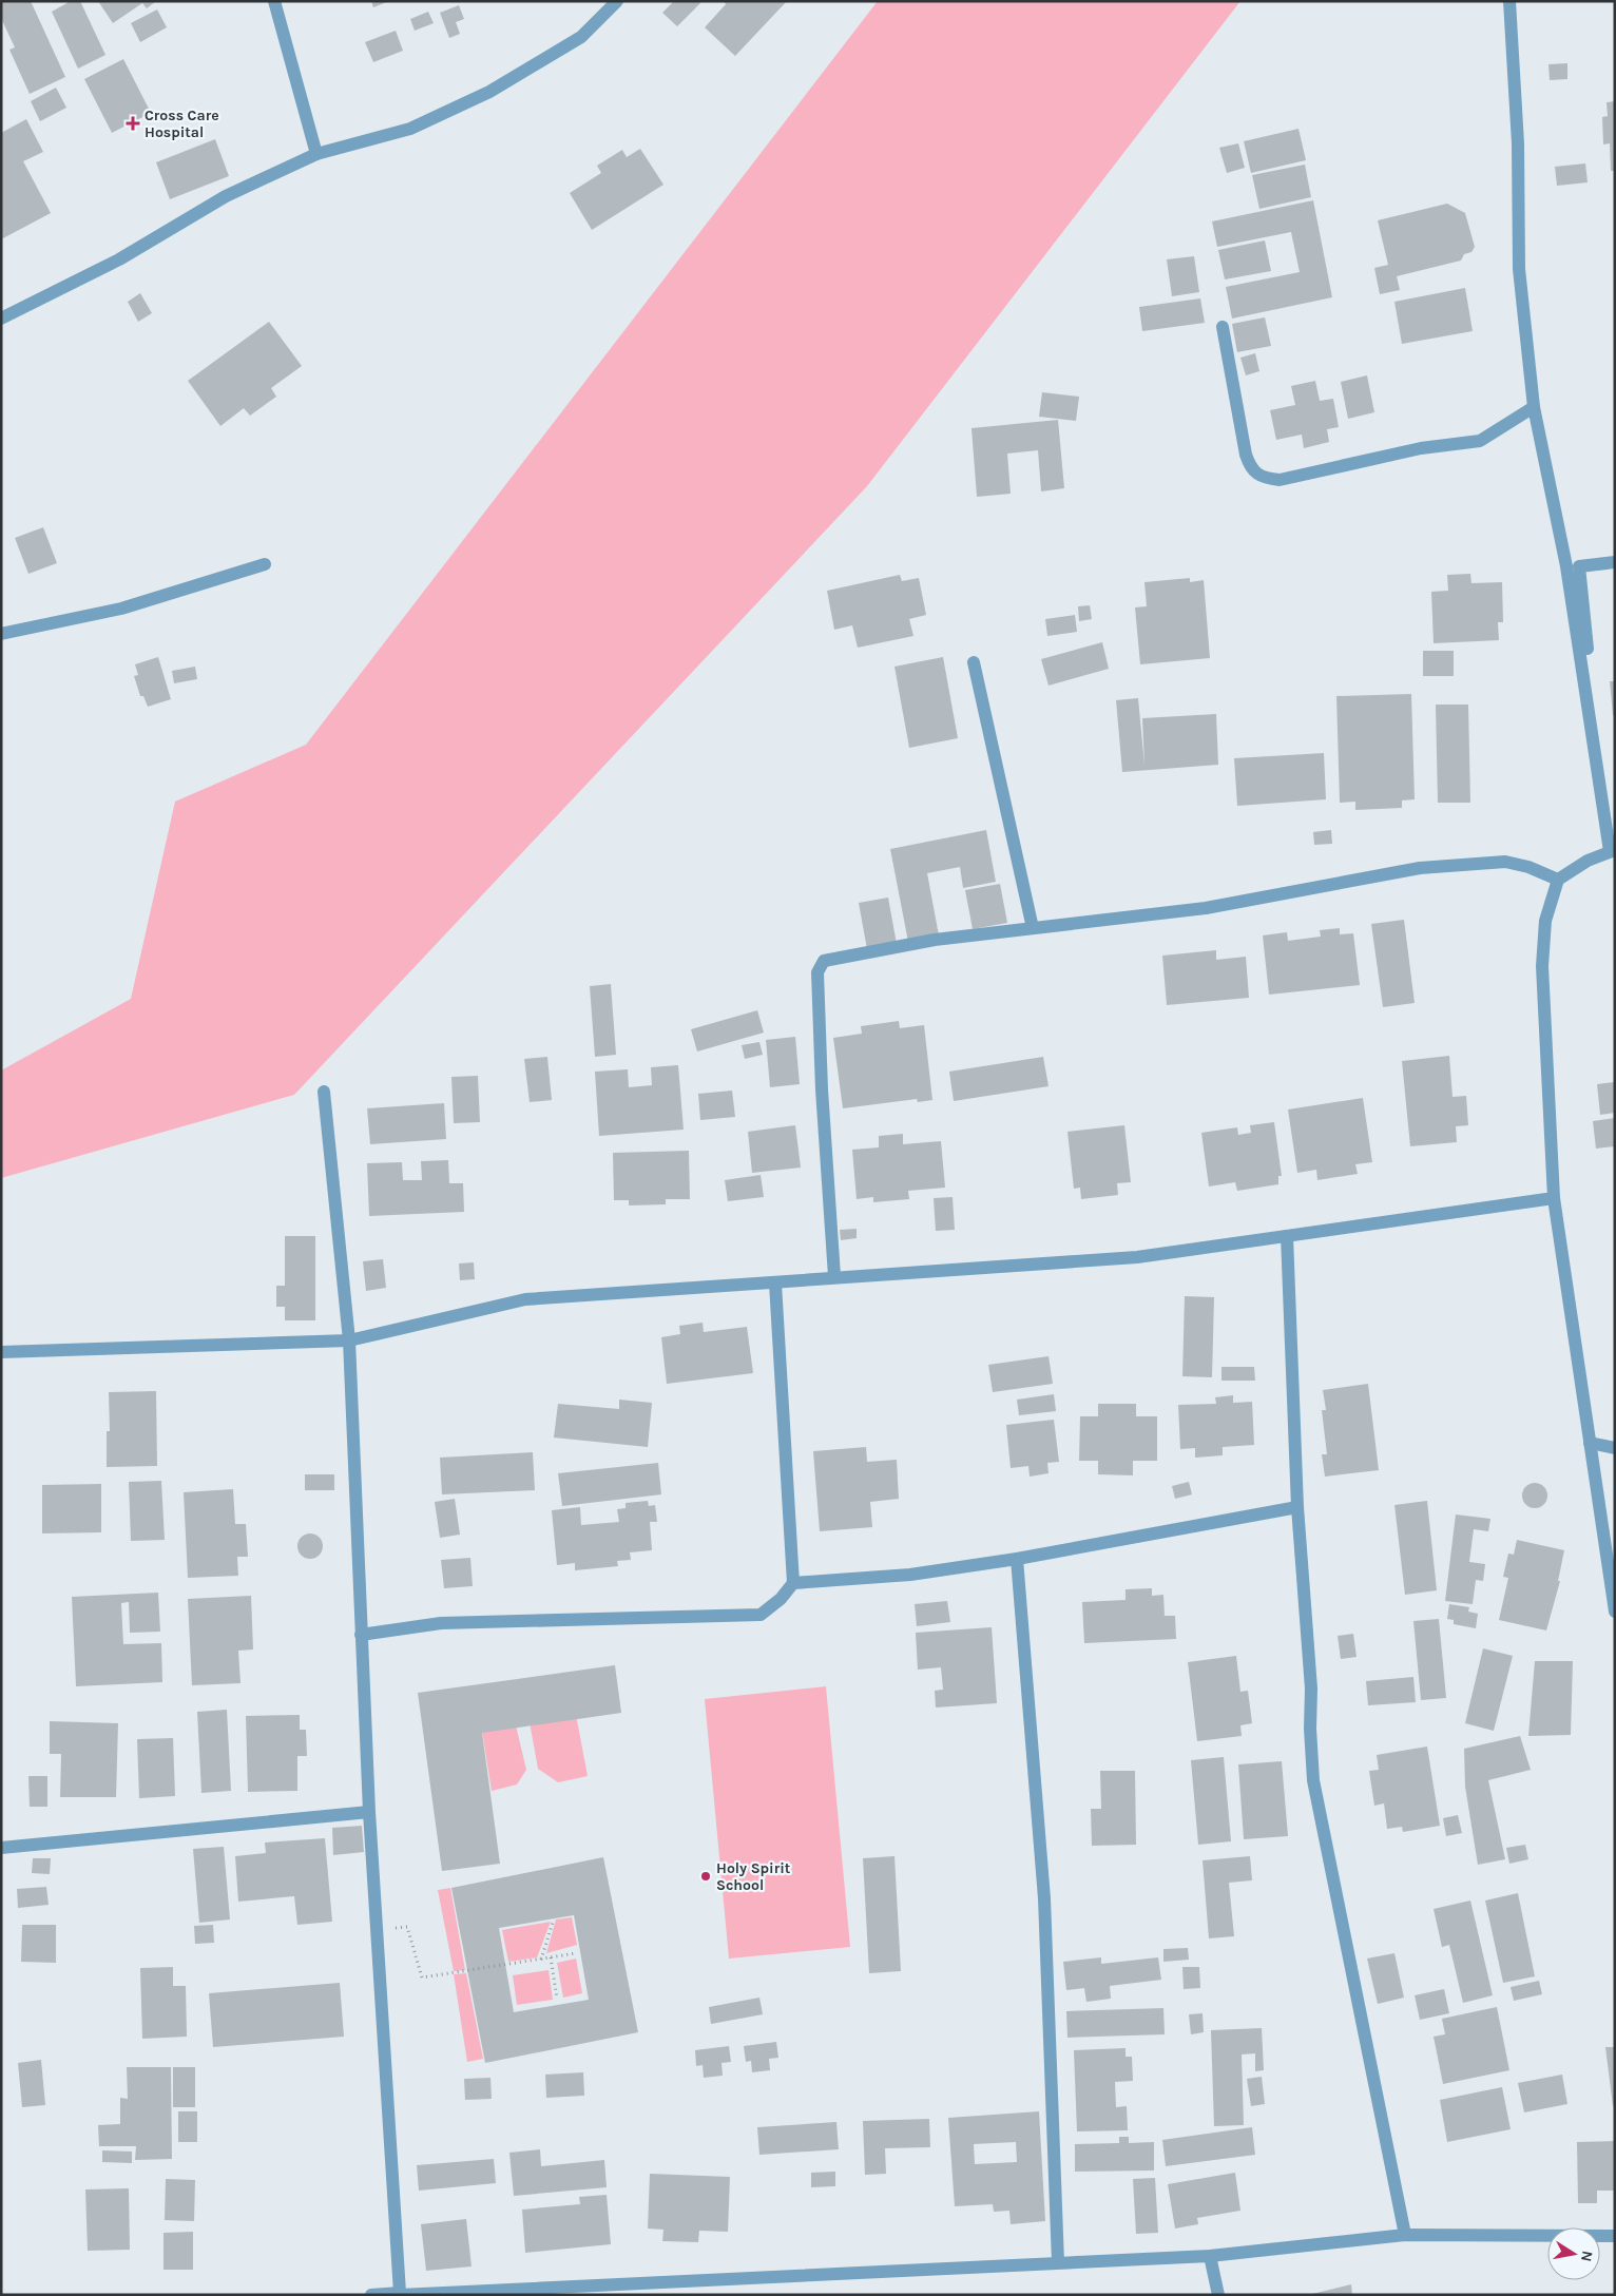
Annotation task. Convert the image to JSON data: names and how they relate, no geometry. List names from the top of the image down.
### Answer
{
  "places": {
    "health": ["Cross Care Hospital"],
    "other": ["Holy Spirit School"]
  },
  "north": "right"
}
